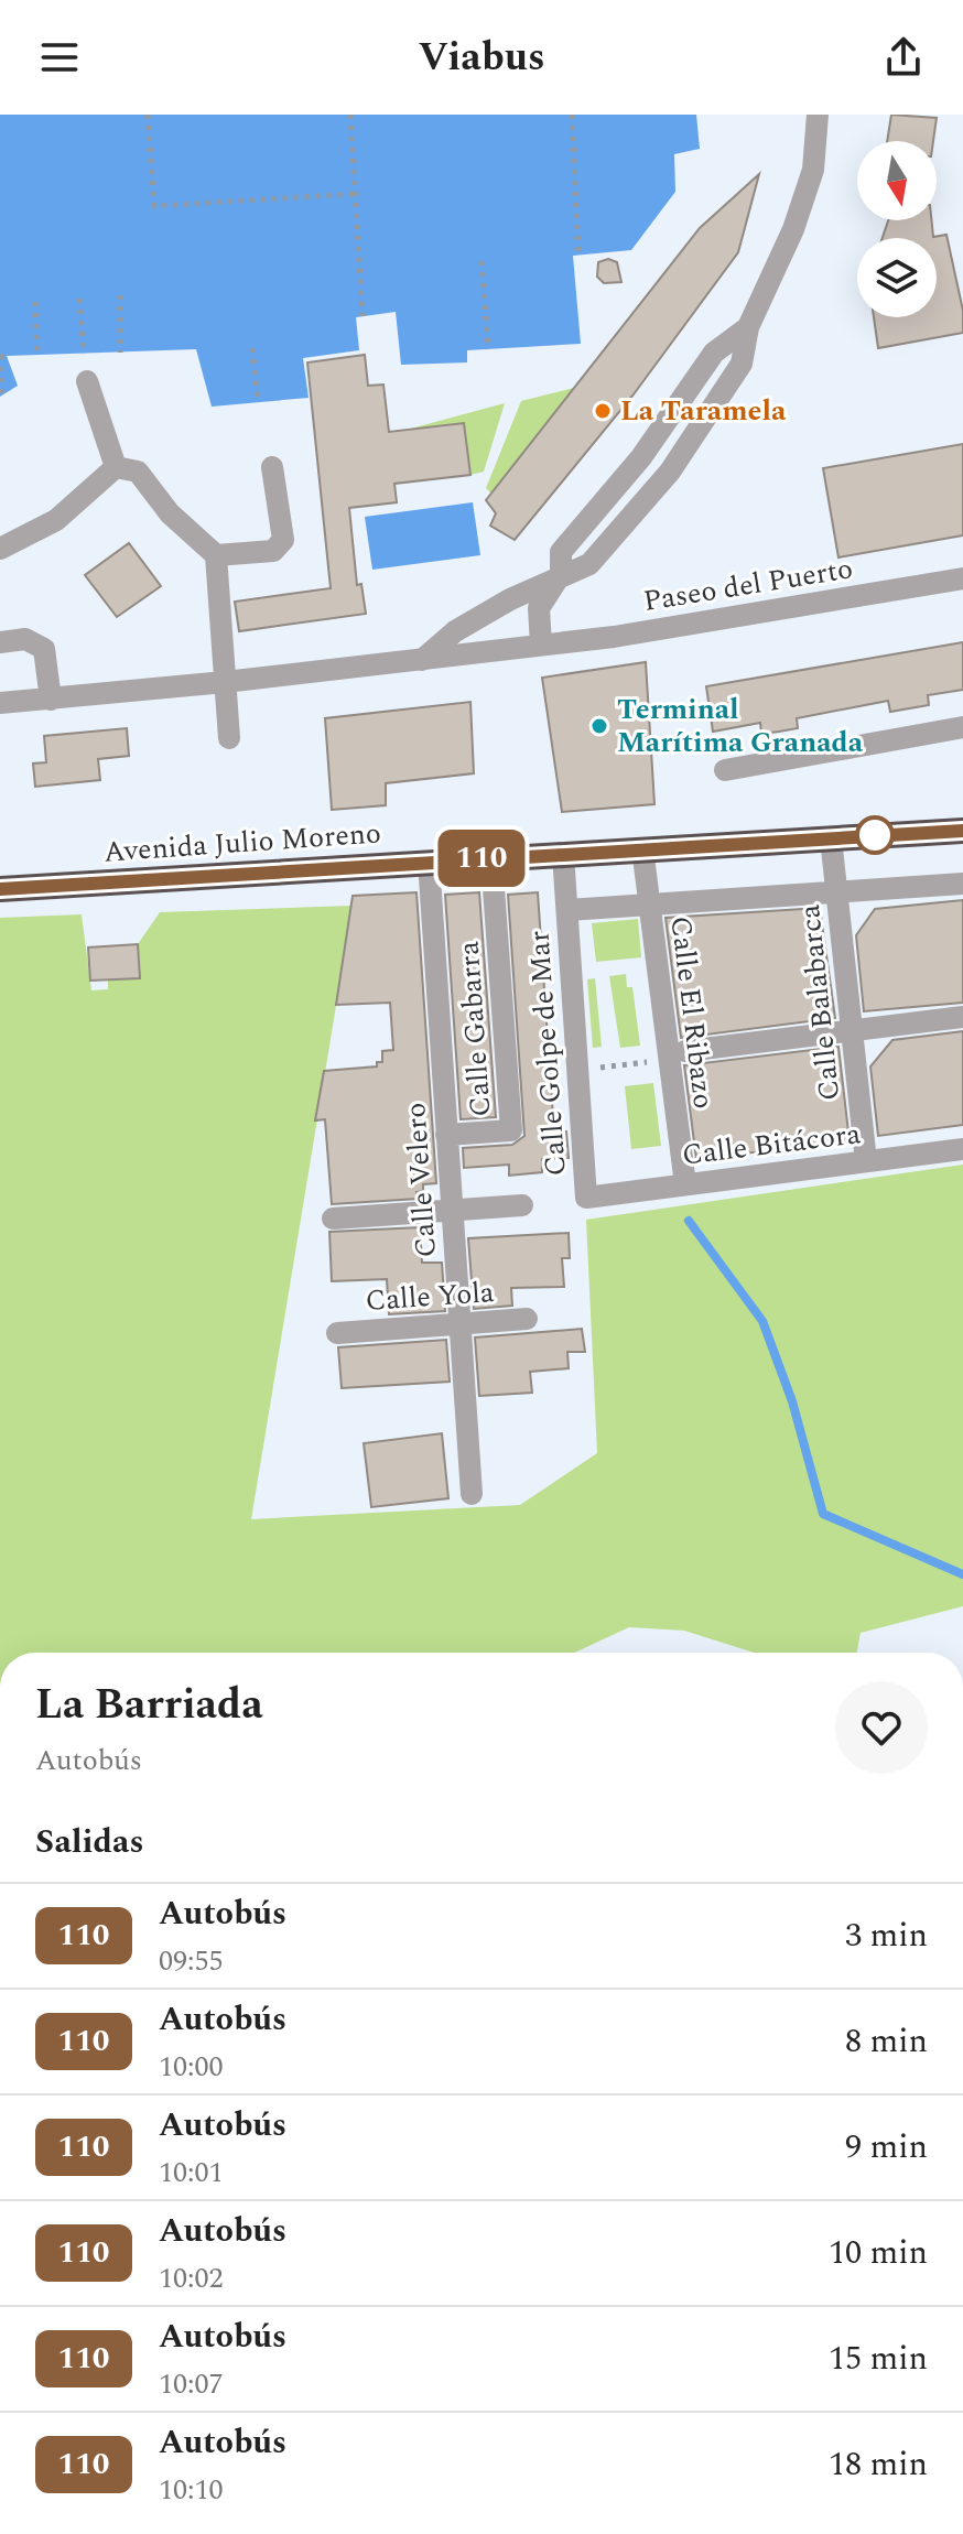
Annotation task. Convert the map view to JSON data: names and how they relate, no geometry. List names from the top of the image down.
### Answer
{
  "streets": {
    "highway": ["Avenida Julio Moreno"],
    "street": [
      "Paseo del Puerto",
      "Calle Balabarca",
      "Calle El Ribazo",
      "Calle Gabarra",
      "Calle Golpe de Mar",
      "Calle Bitácora",
      "Calle Velero",
      "Calle Yola"
    ]
  },
  "crossings": [
    ["Avenida Julio Moreno", "Calle Balabarca"],
    ["Avenida Julio Moreno", "Calle El Ribazo"],
    ["Avenida Julio Moreno", "Calle Gabarra"],
    ["Avenida Julio Moreno", "Calle Golpe de Mar"],
    ["Avenida Julio Moreno", "Calle Velero"],
    ["Calle Balabarca", "Calle Bitácora"],
    ["Calle El Ribazo", "Calle Bitácora"],
    ["Calle Gabarra", "Calle Velero"],
    ["Calle Golpe de Mar", "Calle Bitácora"],
    ["Calle Velero", "Calle Yola"]
  ],
  "places": ["La Taramela", "Terminal Marítima Granada"],
  "lines": ["bus line 110"],
  "north": "bottom",
  "page": {
    "header": "Viabus",
    "on_map": "110",
    "heading": [
      ["La Barriada", "Autobús"],
      "Salidas"
    ],
    "list": [
      {
        "mark": "110",
        "name": "Autobús",
        "note": "09:55",
        "value": "3 min"
      },
      {
        "mark": "110",
        "name": "Autobús",
        "note": "10:00",
        "value": "8 min"
      },
      {
        "mark": "110",
        "name": "Autobús",
        "note": "10:01",
        "value": "9 min"
      },
      {
        "mark": "110",
        "name": "Autobús",
        "note": "10:02",
        "value": "10 min"
      },
      {
        "mark": "110",
        "name": "Autobús",
        "note": "10:07",
        "value": "15 min"
      },
      {
        "mark": "110",
        "name": "Autobús",
        "note": "10:10",
        "value": "18 min"
      }
    ]
  }
}
